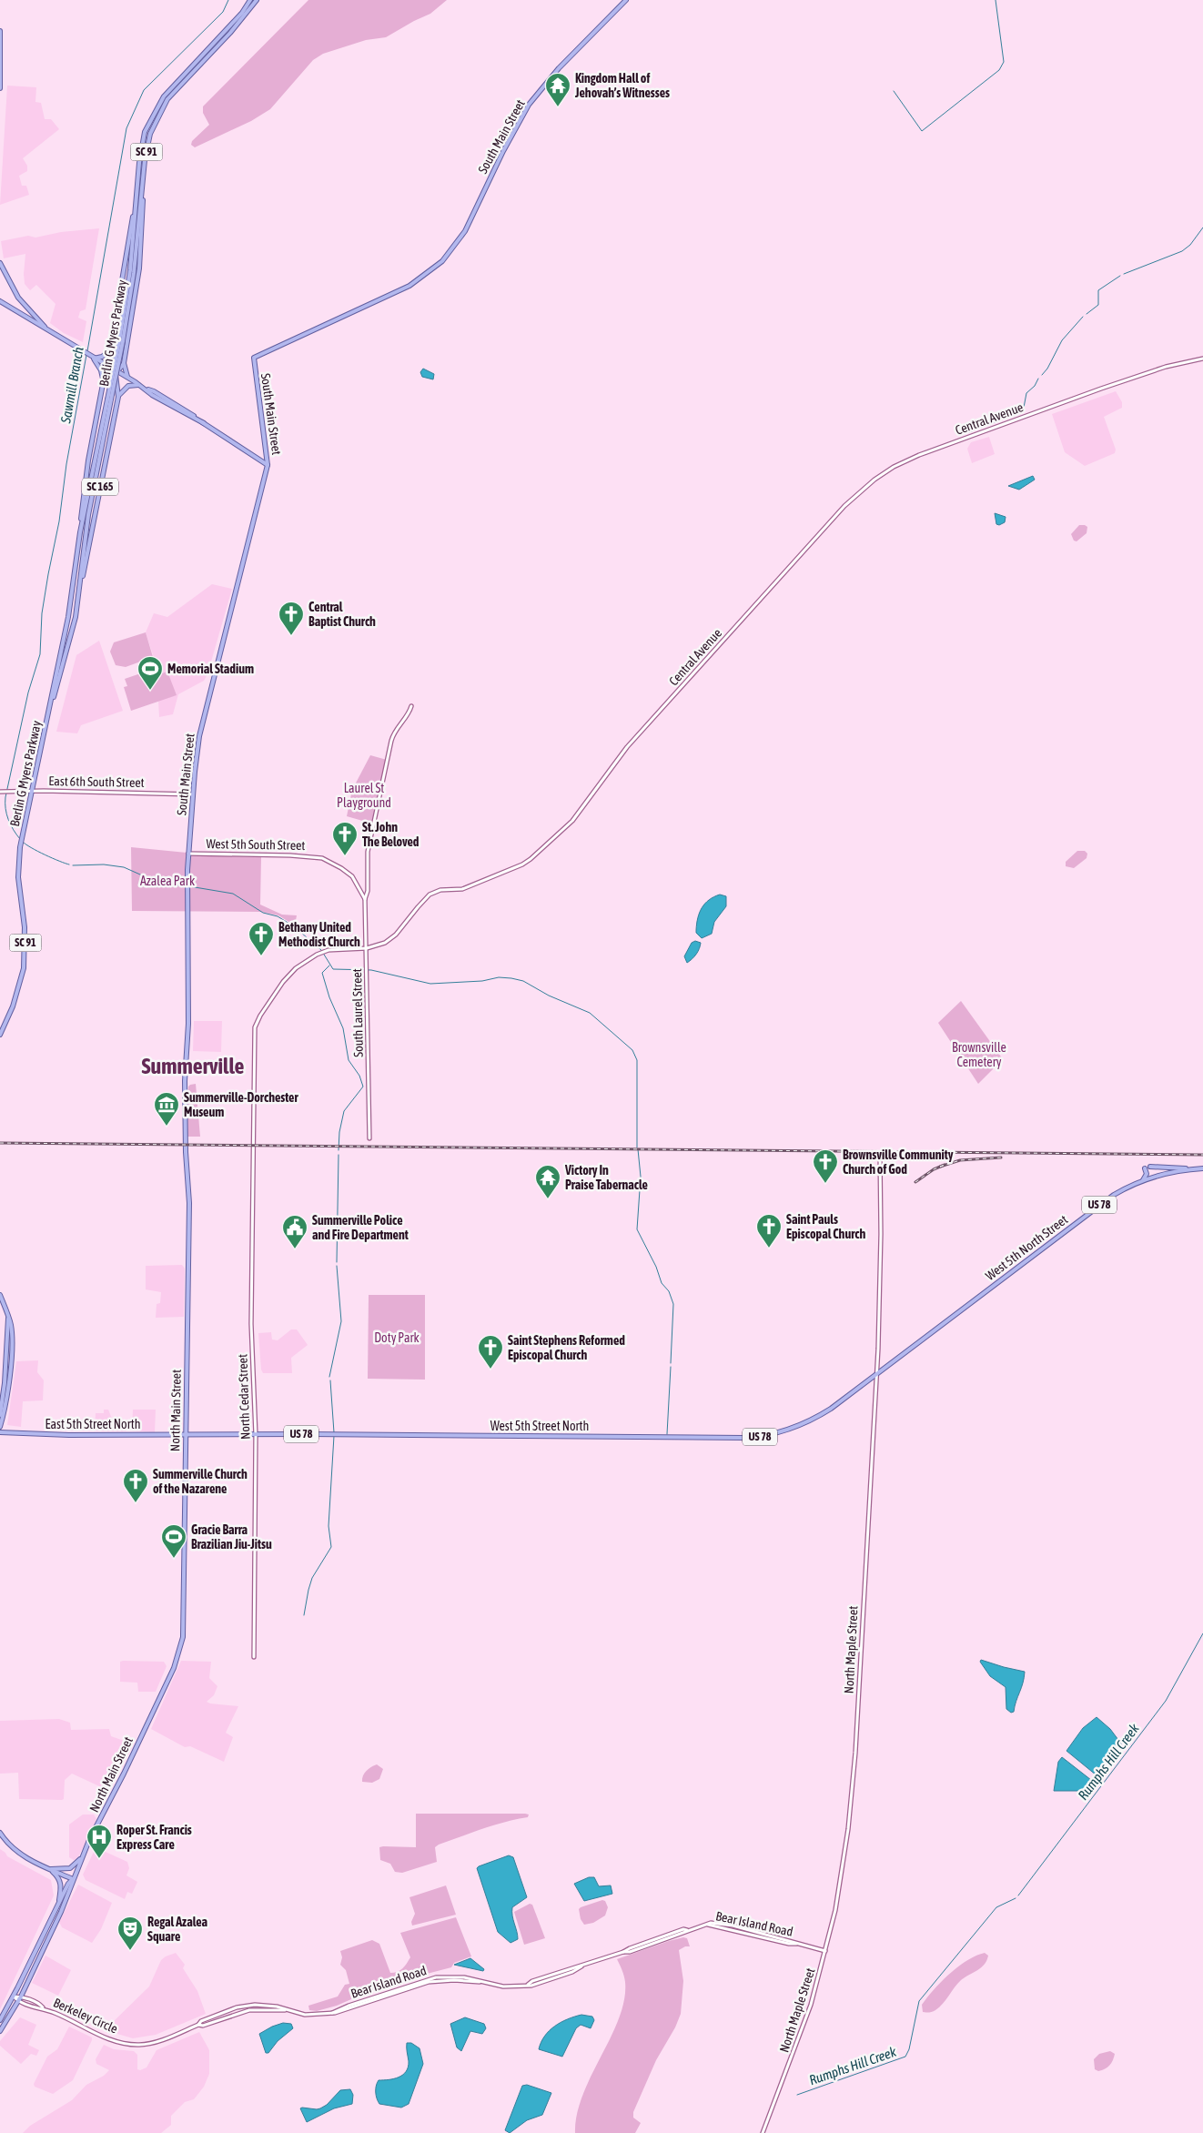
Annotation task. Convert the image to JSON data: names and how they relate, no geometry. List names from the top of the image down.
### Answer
{
  "streets": {
    "main road": [
      "South Main Street",
      "SC 91",
      "Berlin G Myers Parkway",
      "SC 165",
      "US 78",
      "West 5th North Street",
      "North Main Street",
      "East 5th Street North",
      "West 5th Street North"
    ],
    "street": [
      "Central Avenue",
      "East 6th South Street",
      "West 5th South Street",
      "South Laurel Street",
      "North Cedar Street",
      "North Maple Street",
      "Bear Island Road",
      "Berkeley Circle"
    ]
  },
  "crossings": [
    ["South Main Street", "East 6th South Street"],
    ["South Main Street", "West 5th South Street"],
    ["South Main Street", "North Main Street"],
    ["Berlin G Myers Parkway", "SC 165"],
    ["Berlin G Myers Parkway", "East 6th South Street"],
    ["Central Avenue", "South Laurel Street"],
    ["Central Avenue", "North Cedar Street"],
    ["West 5th South Street", "South Laurel Street"],
    ["West 5th North Street", "West 5th Street North"],
    ["West 5th North Street", "North Maple Street"],
    ["North Cedar Street", "West 5th Street North"],
    ["North Main Street", "East 5th Street North"],
    ["North Main Street", "West 5th Street North"],
    ["North Main Street", "Berkeley Circle"],
    ["East 5th Street North", "West 5th Street North"],
    ["West 5th Street North", "North Maple Street"],
    ["North Maple Street", "Bear Island Road"],
    ["Bear Island Road", "Berkeley Circle"]
  ],
  "districts": ["Summerville"],
  "water": ["Sawmill Branch", "Rumphs Hill Creek"],
  "parks": [
    "Laurel St Playground",
    "Azalea Park",
    "Brownsville Cemetery",
    "Doty Park"
  ],
  "places": {
    "temple": ["Kingdom Hall of Jehovah’s Witnesses", "Victory In Praise Tabernacle"],
    "church": [
      "Central Baptist Church",
      "St. John The Beloved",
      "Bethany United Methodist Church",
      "Brownsville Community Church of God",
      "Saint Pauls Episcopal Church",
      "Saint Stephens Reformed Episcopal Church",
      "Summerville Church of the Nazarene"
    ],
    "sports": ["Memorial Stadium", "Gracie Barra Brazilian Jiu-Jitsu"],
    "museum": ["Summerville-Dorchester Museum"],
    "public building": ["Summerville Police and Fire Department"],
    "hospital": ["Roper St. Francis Express Care"],
    "theatre": ["Regal Azalea Square"]
  }
}
